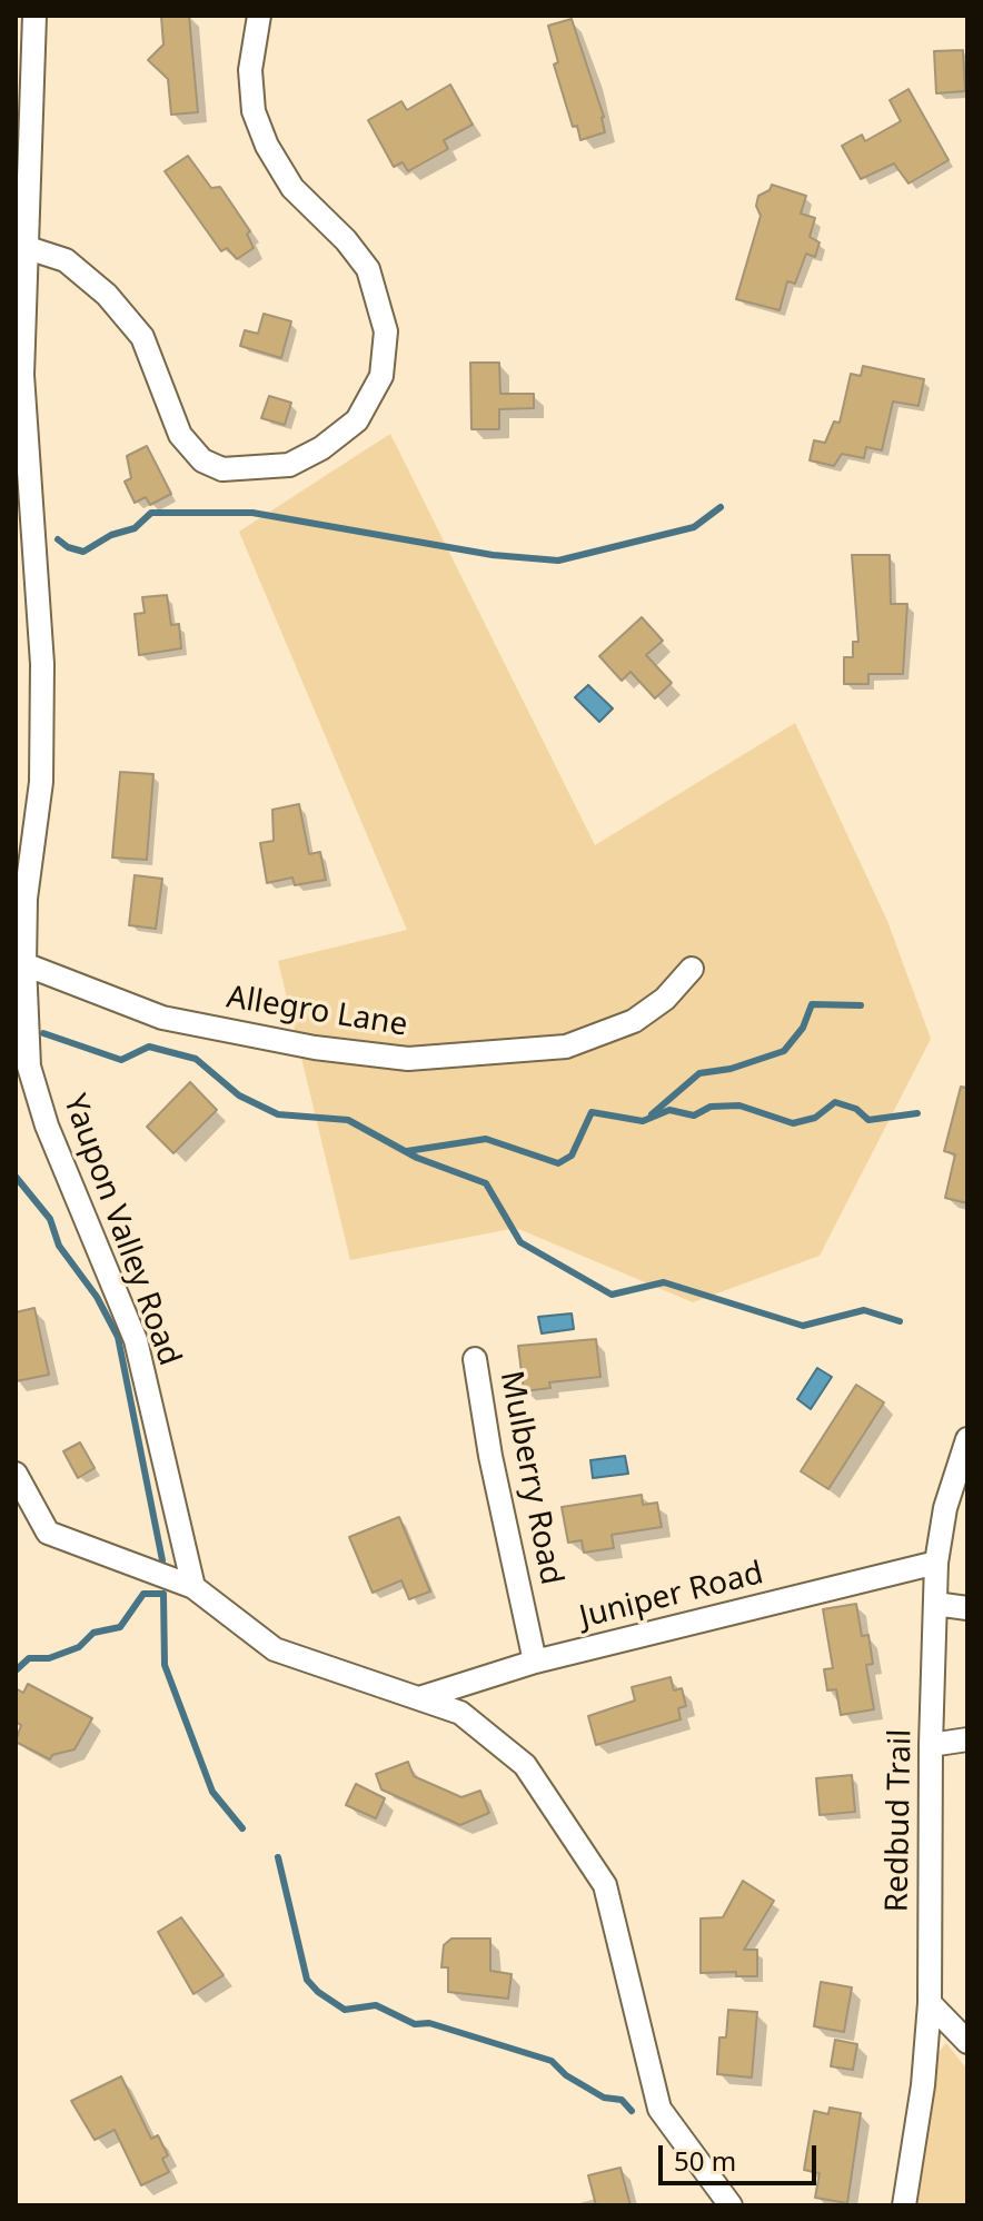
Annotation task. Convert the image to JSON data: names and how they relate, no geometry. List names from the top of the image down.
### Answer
{
  "streets": {
    "street": [
      "Allegro Lane",
      "Yaupon Valley Road",
      "Mulberry Road",
      "Juniper Road",
      "Redbud Trail"
    ]
  },
  "crossings": [
    ["Allegro Lane", "Yaupon Valley Road"],
    ["Mulberry Road", "Juniper Road"],
    ["Juniper Road", "Redbud Trail"]
  ],
  "scale_bar": "50 m"
}
